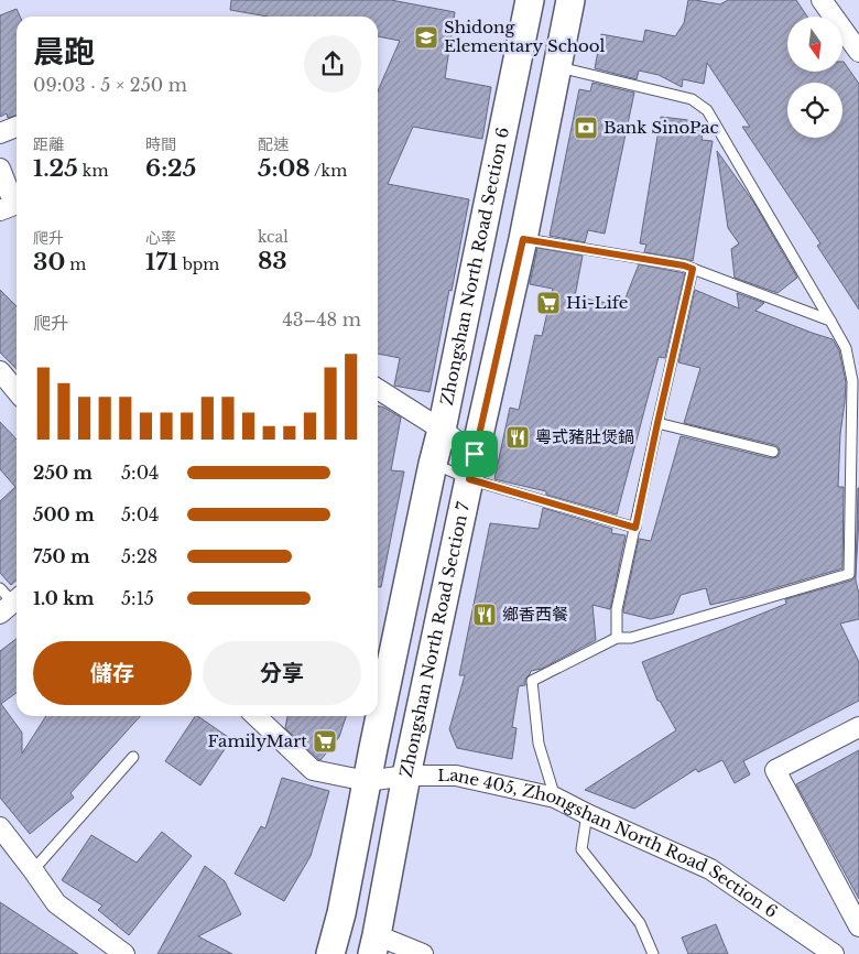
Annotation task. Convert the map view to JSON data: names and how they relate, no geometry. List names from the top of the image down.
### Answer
{
  "streets": {
    "main road": ["Zhongshan North Road Section 6", "Zhongshan North Road Section 7"],
    "street": ["Lane 405, Zhongshan North Road Section 6"]
  },
  "crossings": [
    ["Zhongshan North Road Section 6", "Lane 405, Zhongshan North Road Section 6"],
    ["Zhongshan North Road Section 7", "Lane 405, Zhongshan North Road Section 6"]
  ],
  "places": {
    "school or university": ["Shidong Elementary School"],
    "bank": ["Bank SinoPac"],
    "supermarket": ["Hi-Life", "FamilyMart"],
    "restaurant": ["粵式豬肚煲鍋", "鄉香西餐"]
  },
  "north": "bottom",
  "page": {
    "heading": ["晨跑", "09:03 · 5 × 250 m"],
    "stats": [
      ["距離", "1.25 km"],
      ["時間", "6:25"],
      ["配速", "5:08 /km"],
      ["爬升", "30 m"],
      ["心率", "171 bpm"],
      ["kcal", "83"]
    ],
    "chart": ["爬升", "43–48 m"],
    "list": [
      {
        "name": "250 m",
        "note": "5:04"
      },
      {
        "name": "500 m",
        "note": "5:04"
      },
      {
        "name": "750 m",
        "note": "5:28"
      },
      {
        "name": "1.0 km",
        "note": "5:15"
      }
    ],
    "buttons": ["儲存", "分享"]
  }
}
